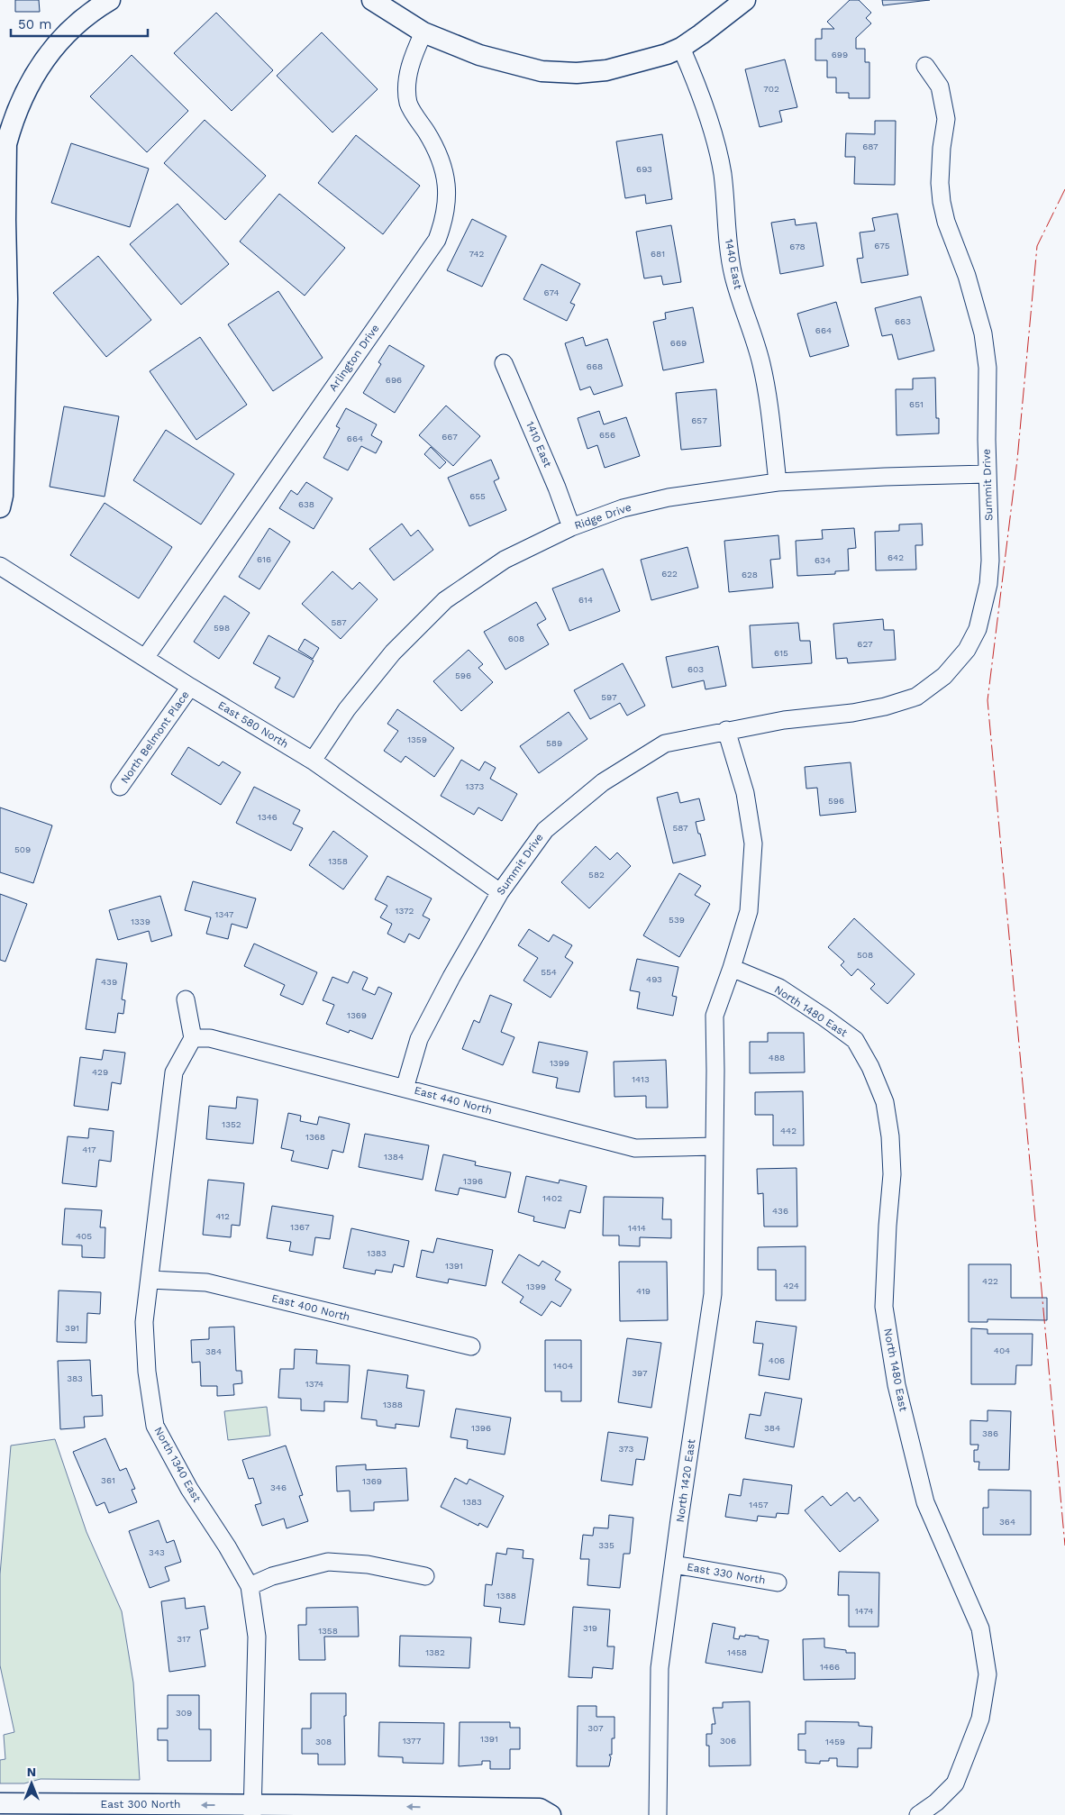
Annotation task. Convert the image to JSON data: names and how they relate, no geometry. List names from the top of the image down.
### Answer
{
  "streets": {
    "street": [
      "1440 East",
      "Arlington Drive",
      "1410 East",
      "Summit Drive",
      "Ridge Drive",
      "East 580 North",
      "North Belmont Place",
      "North 1480 East",
      "East 440 North",
      "East 400 North",
      "North 1340 East",
      "North 1420 East",
      "East 330 North",
      "East 300 North"
    ]
  },
  "crossings": [
    ["1440 East", "Ridge Drive"],
    ["Arlington Drive", "East 580 North"],
    ["1410 East", "Ridge Drive"],
    ["Summit Drive", "Ridge Drive"],
    ["Summit Drive", "East 580 North"],
    ["Summit Drive", "East 440 North"],
    ["Ridge Drive", "East 580 North"],
    ["East 580 North", "North Belmont Place"],
    ["East 440 North", "North 1340 East"],
    ["East 440 North", "North 1420 East"],
    ["East 400 North", "North 1340 East"],
    ["North 1340 East", "East 300 North"],
    ["North 1420 East", "East 330 North"]
  ],
  "one_way": ["East 300 North"],
  "house_numbers": [
    "699",
    "702",
    "687",
    "693",
    "675",
    "678",
    "742",
    "681",
    "674",
    "663",
    "664",
    "669",
    "668",
    "696",
    "651",
    "657",
    "656",
    "667",
    "664",
    "655",
    "638",
    "642",
    "616",
    "634",
    "622",
    "628",
    "614",
    "587",
    "598",
    "608",
    "627",
    "615",
    "603",
    "596",
    "597",
    "1359",
    "589",
    "1373",
    "596",
    "1346",
    "587",
    "509",
    "1358",
    "582",
    "1372",
    "1347",
    "539",
    "1339",
    "508",
    "554",
    "493",
    "439",
    "1369",
    "488",
    "1399",
    "429",
    "1413",
    "1352",
    "442",
    "1368",
    "417",
    "1384",
    "1396",
    "1402",
    "436",
    "412",
    "1367",
    "1414",
    "405",
    "1383",
    "1391",
    "422",
    "424",
    "1399",
    "419",
    "391",
    "404",
    "384",
    "406",
    "1404",
    "397",
    "383",
    "1374",
    "1388",
    "1396",
    "384",
    "386",
    "373",
    "361",
    "1369",
    "346",
    "1383",
    "1457",
    "364",
    "335",
    "343",
    "1388",
    "1474",
    "319",
    "1358",
    "317",
    "1382",
    "1458",
    "1466",
    "309",
    "307",
    "1391",
    "1377",
    "306",
    "308",
    "1459"
  ],
  "scale_bar": "50 m",
  "north": "top"
}
